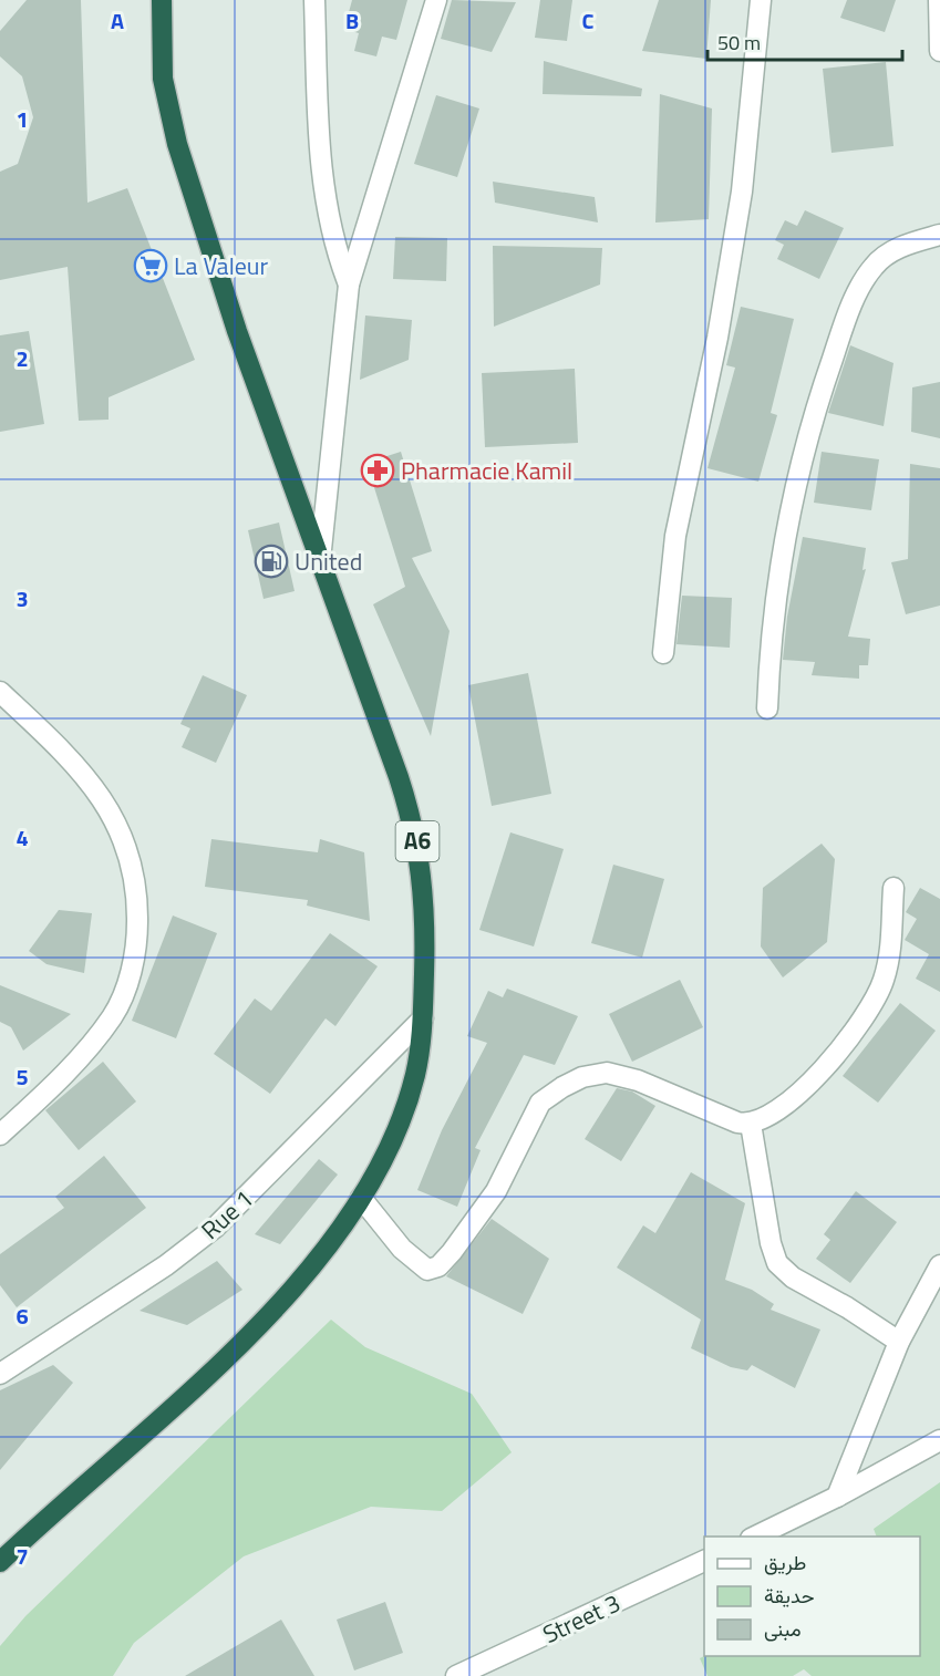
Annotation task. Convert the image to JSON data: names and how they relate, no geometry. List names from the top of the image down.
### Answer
{
  "streets": {
    "highway": ["A6"],
    "street": ["Rue 1", "Street 3"]
  },
  "crossings": [
    ["A6", "Rue 1"]
  ],
  "places": {
    "supermarket": ["La Valeur"],
    "pharmacy": ["Pharmacie Kamil"],
    "fuel station": ["United"]
  },
  "legend": ["طريق", "حديقة", "مبنى"],
  "scale_bar": "50 m",
  "grid": {
    "columns": ["A", "B", "C"],
    "rows": [
      "1",
      "2",
      "3",
      "4",
      "5",
      "6",
      "7"
    ]
  }
}
